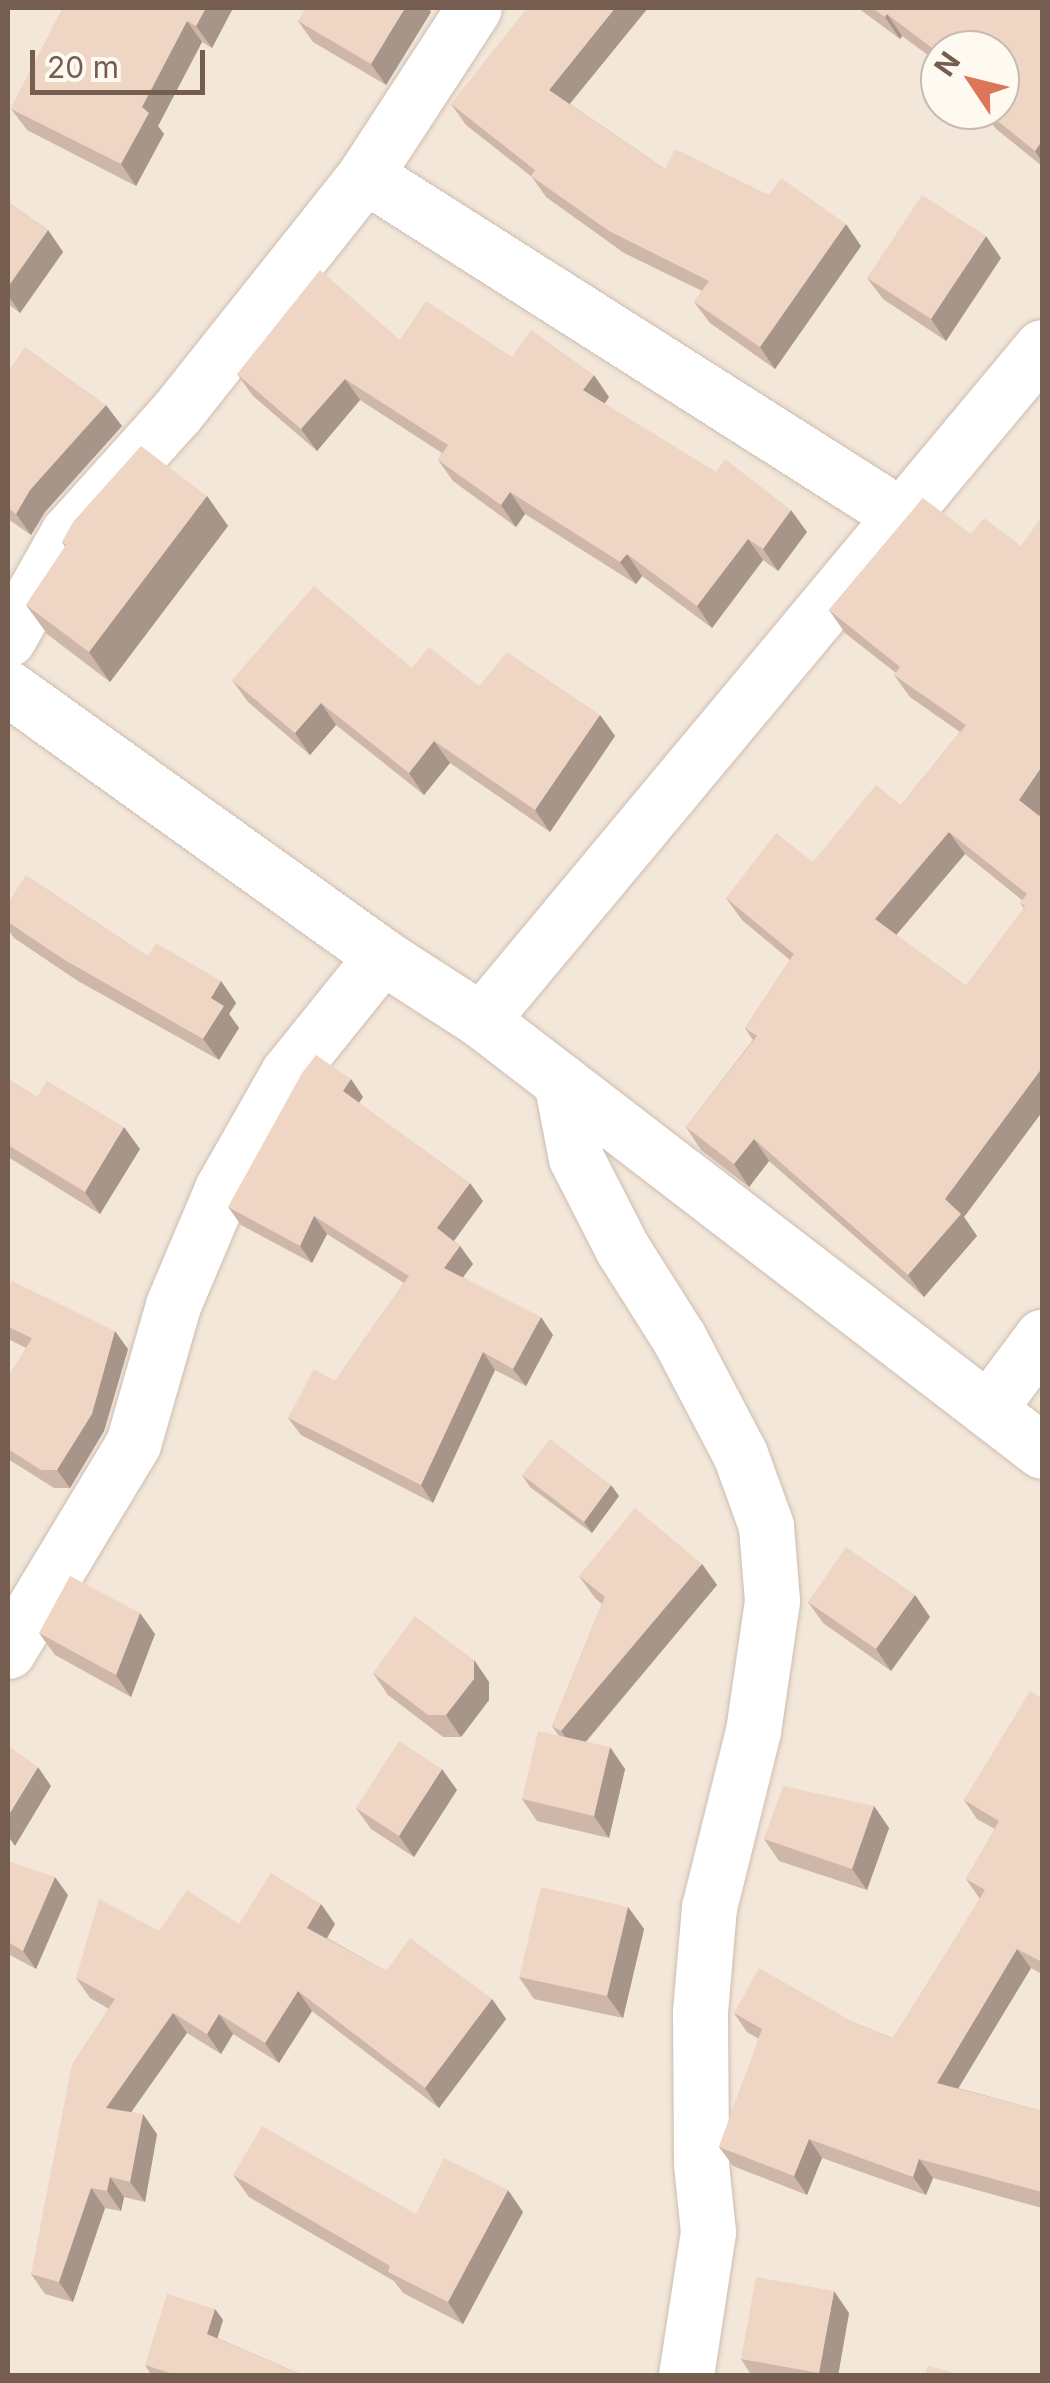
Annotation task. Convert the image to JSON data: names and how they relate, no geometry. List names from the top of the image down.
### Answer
{
  "scale_bar": "20 m",
  "north": "top left"
}
